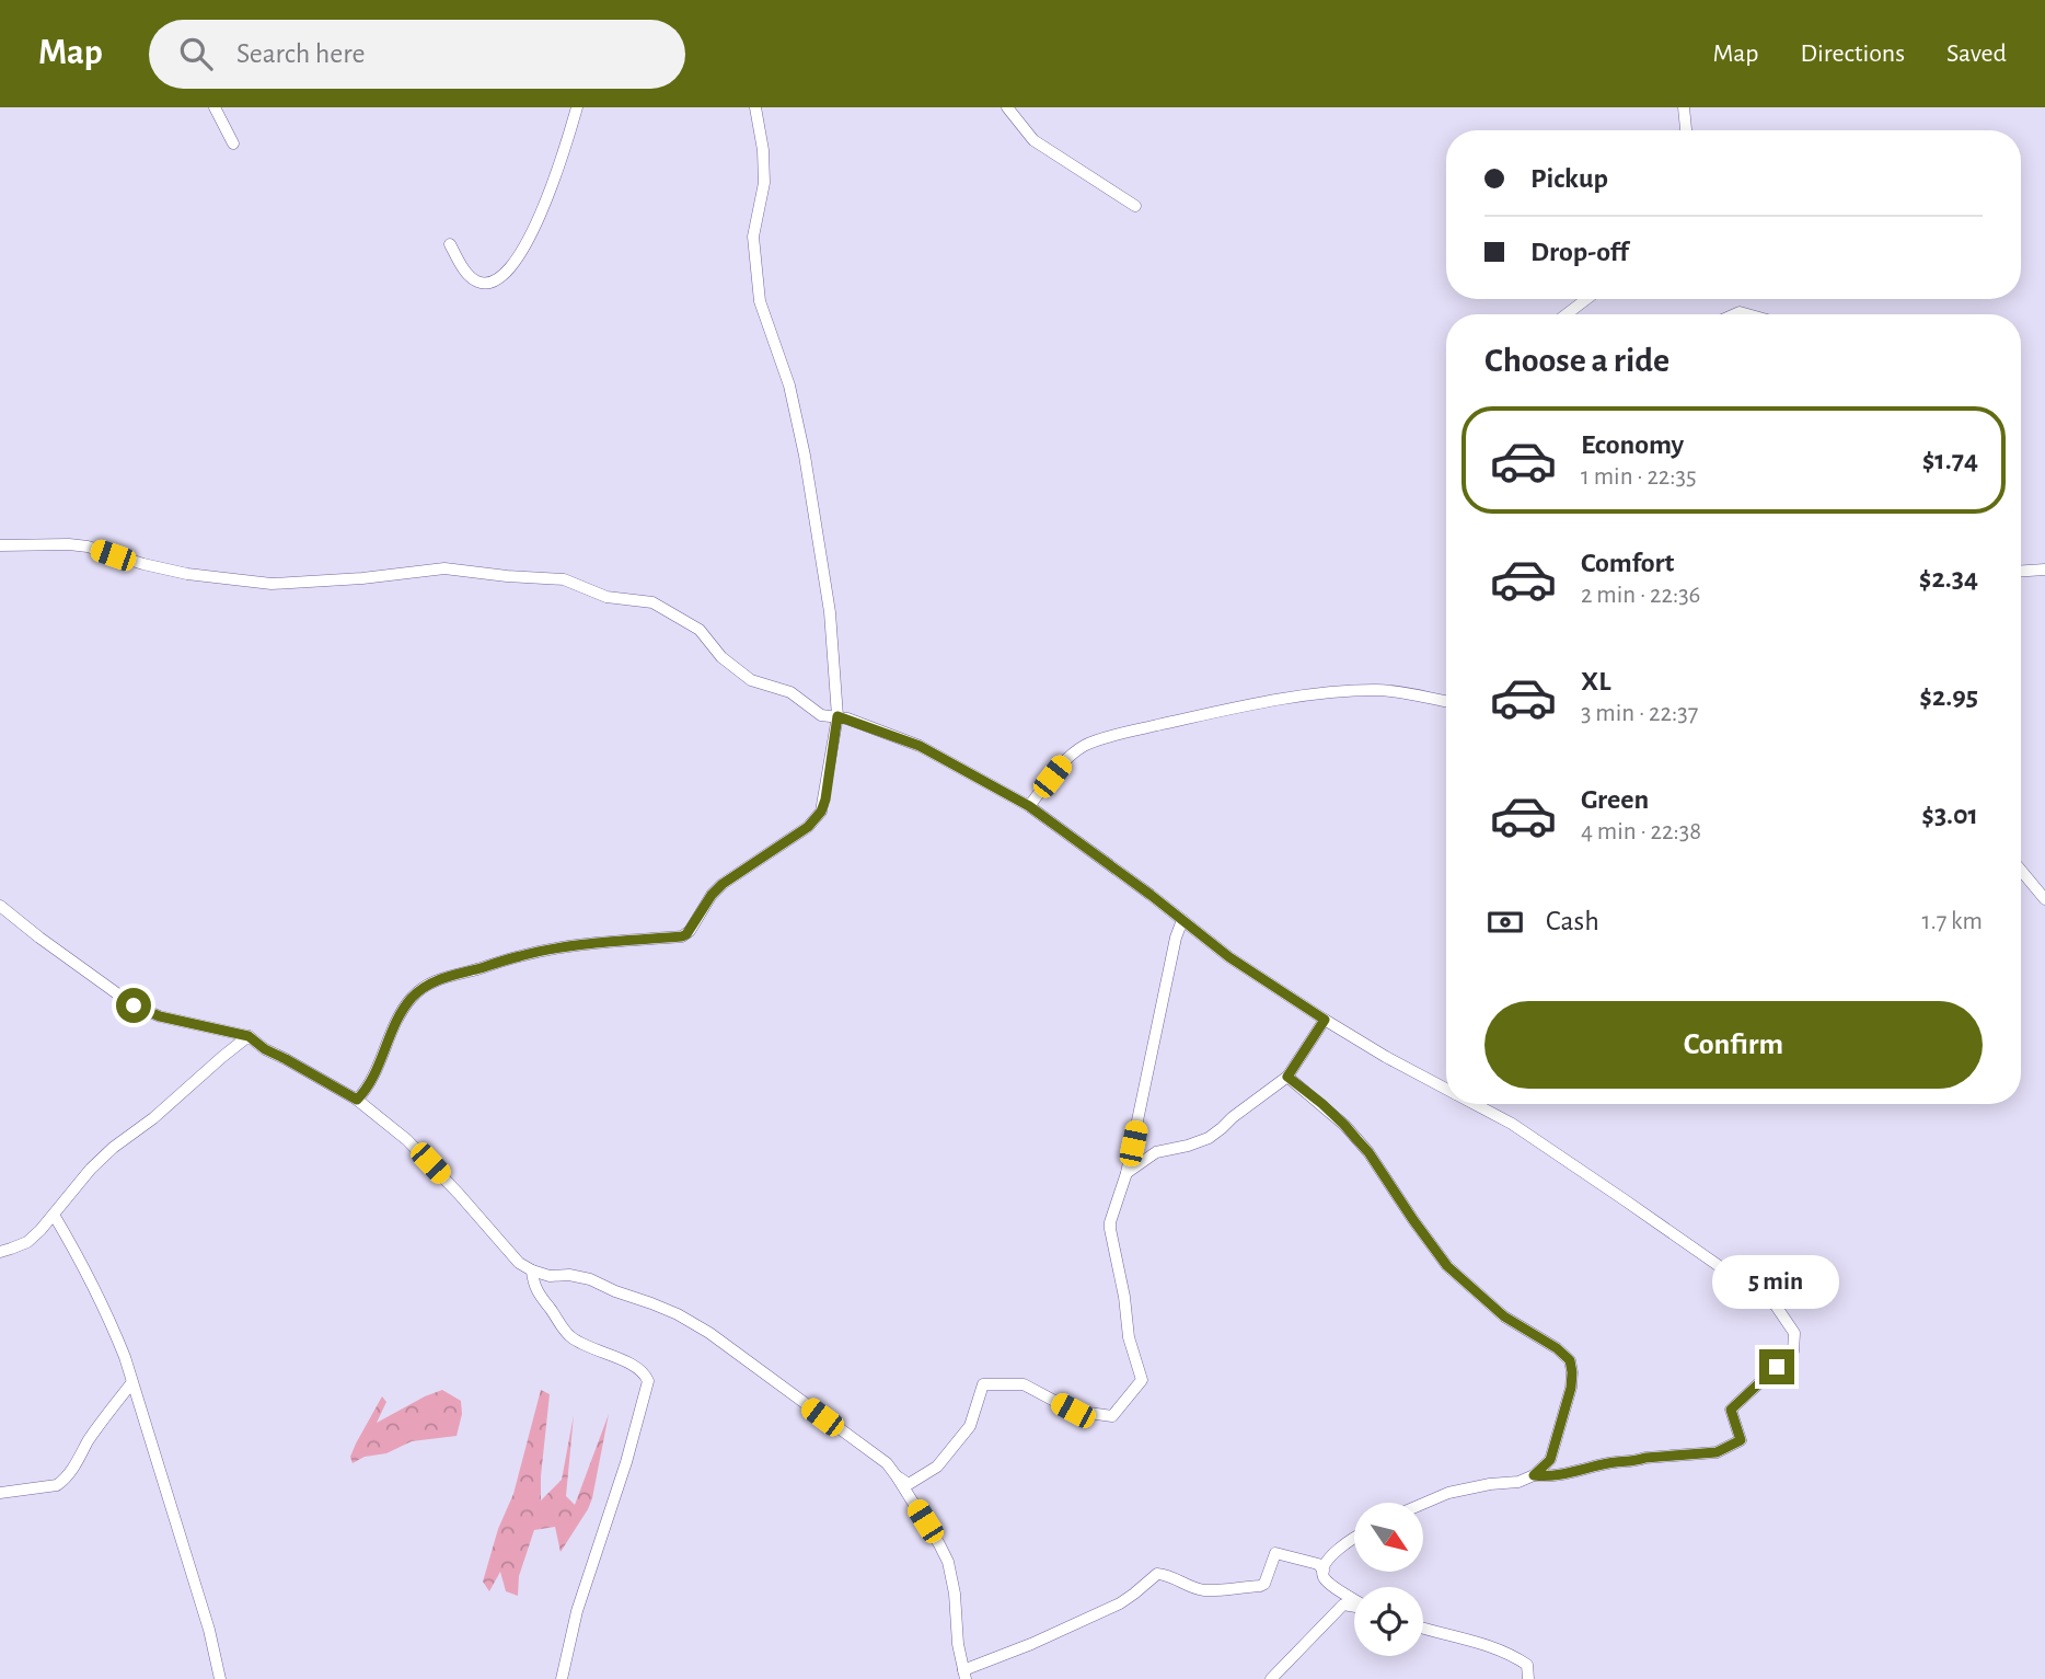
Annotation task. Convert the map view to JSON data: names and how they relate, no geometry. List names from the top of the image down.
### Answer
{
  "north": "bottom right",
  "page": {
    "header": "Map",
    "search": "Search here",
    "nav": ["Map", "Directions", "Saved"],
    "banner": ["Pickup", "Drop-off"],
    "heading": "Choose a ride",
    "list": [
      {
        "name": "Economy",
        "note": "1 min · 22:35",
        "value": "$1.74"
      },
      {
        "name": "Comfort",
        "note": "2 min · 22:36",
        "value": "$2.34"
      },
      {
        "name": "XL",
        "note": "3 min · 22:37",
        "value": "$2.95"
      },
      {
        "name": "Green",
        "note": "4 min · 22:38",
        "value": "$3.01"
      }
    ],
    "pay": ["Cash", "1.7 km"],
    "buttons": "Confirm",
    "bubble": "5 min"
  }
}
